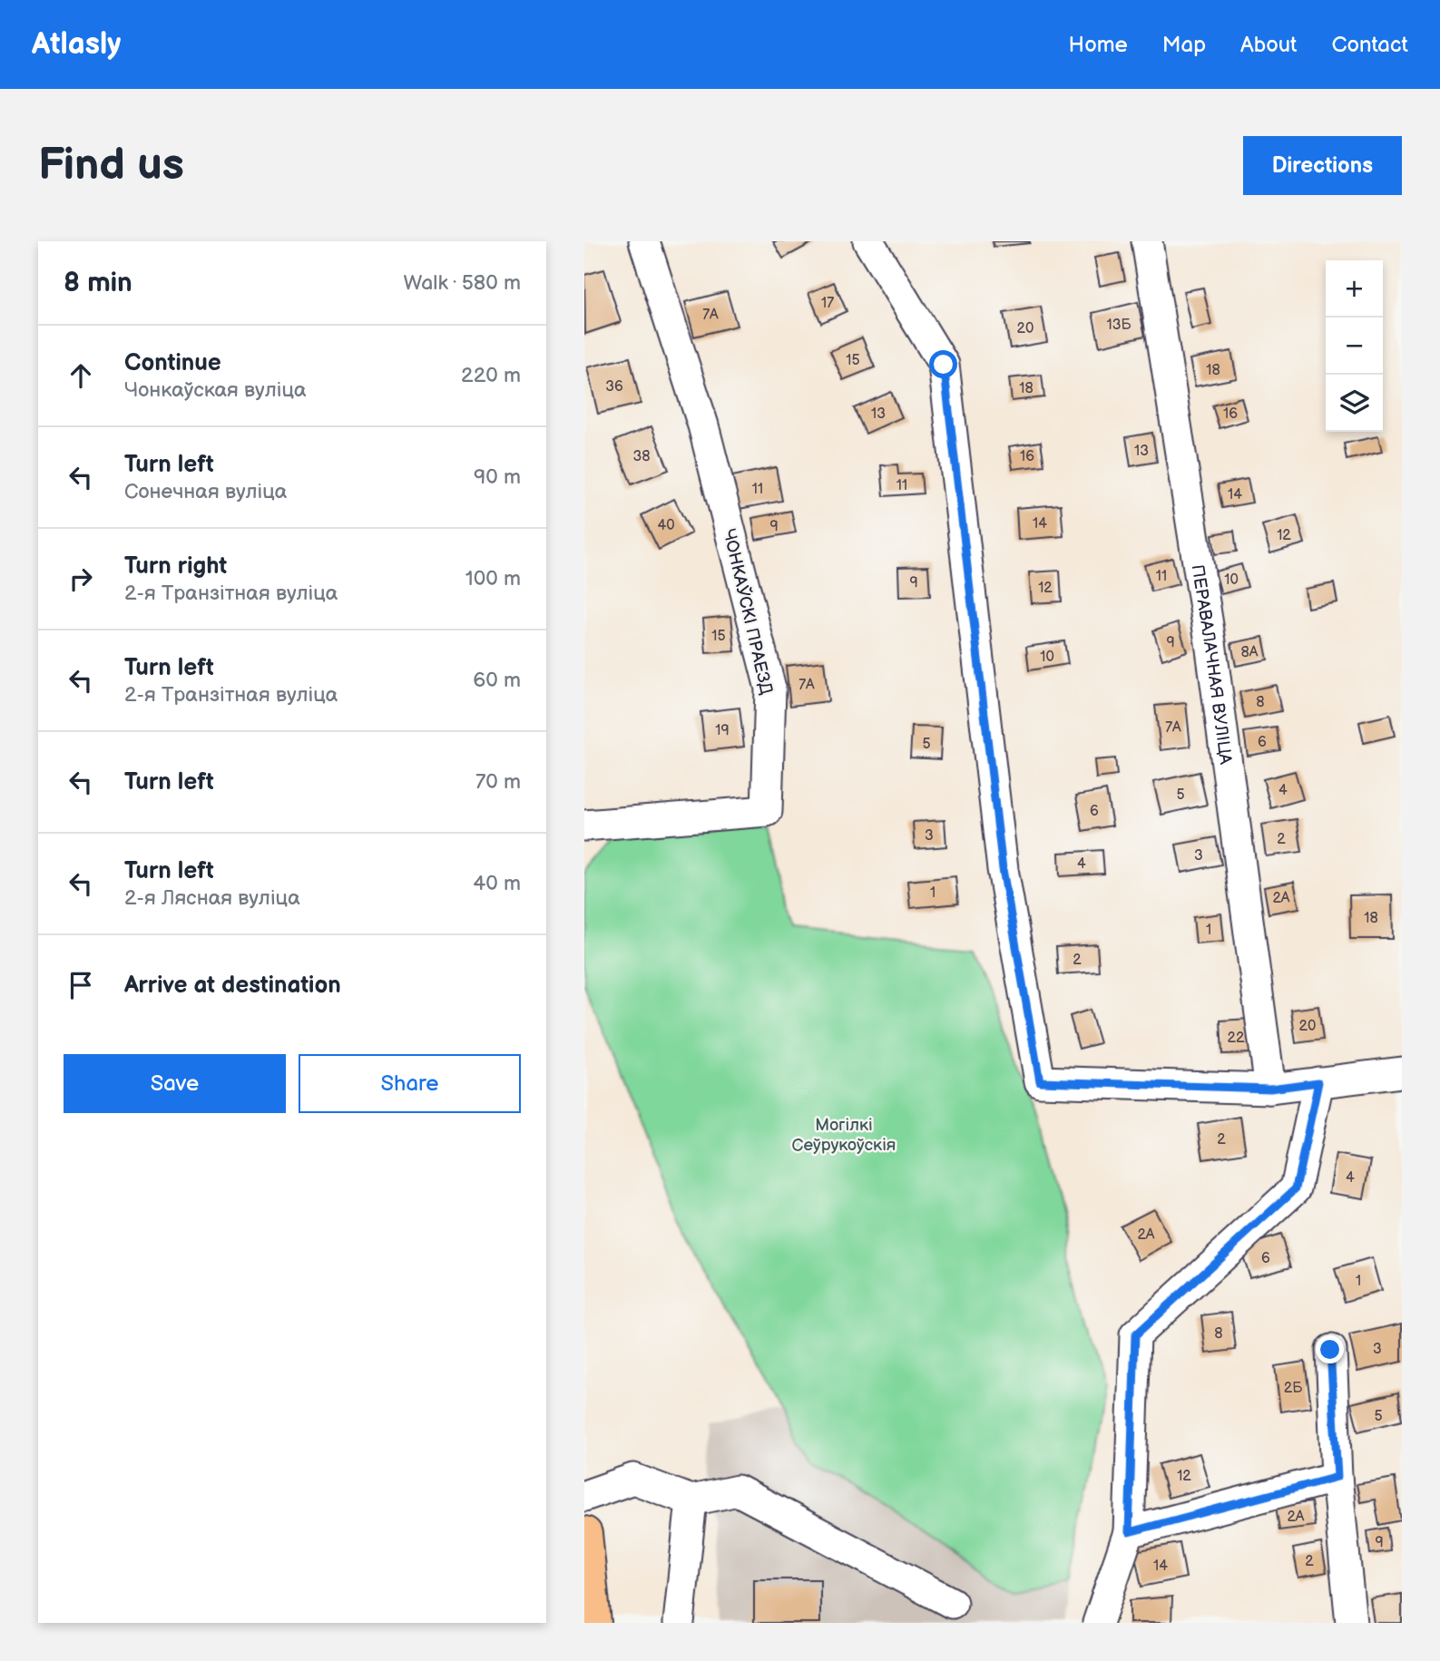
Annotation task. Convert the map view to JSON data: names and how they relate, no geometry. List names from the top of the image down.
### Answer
{
  "streets": {
    "street": ["ЧОНКАЎСКІ ПРАЕЗД", "ПЕРАВАЛАЧНАЯ ВУЛІЦА"]
  },
  "parks": ["Могілкі Сеўрукоўскія"],
  "house_numbers": [
    "17",
    "7А",
    "13Б",
    "20",
    "15",
    "18",
    "36",
    "18",
    "13",
    "16",
    "13",
    "38",
    "16",
    "11",
    "11",
    "14",
    "14",
    "40",
    "9",
    "12",
    "11",
    "10",
    "9",
    "12",
    "15",
    "9",
    "8А",
    "10",
    "7А",
    "8",
    "7А",
    "19",
    "6",
    "5",
    "4",
    "5",
    "6",
    "3",
    "2",
    "3",
    "4",
    "1",
    "2А",
    "18",
    "1",
    "2",
    "20",
    "22",
    "2",
    "4",
    "2А",
    "6",
    "1",
    "8",
    "3",
    "2Б",
    "5",
    "12",
    "2А",
    "9",
    "2",
    "14"
  ],
  "page": {
    "header": "Atlasly",
    "nav": [
      "Home",
      "Map",
      "About",
      "Contact"
    ],
    "buttons": [
      "Directions",
      ["Save", "Share"]
    ],
    "title": "Find us",
    "heading": ["8 min", "Walk · 580 m"],
    "map_buttons": ["+", "−"],
    "list": [
      ["Continue", "Чонкаўская вуліца", "220 m"],
      ["Turn left", "Сонечная вуліца", "90 m"],
      ["Turn right", "2-я Транзітная вуліца", "100 m"],
      ["Turn left", "2-я Транзітная вуліца", "60 m"],
      ["Turn left", "70 m"],
      ["Turn left", "2-я Лясная вуліца", "40 m"],
      "Arrive at destination"
    ]
  }
}
